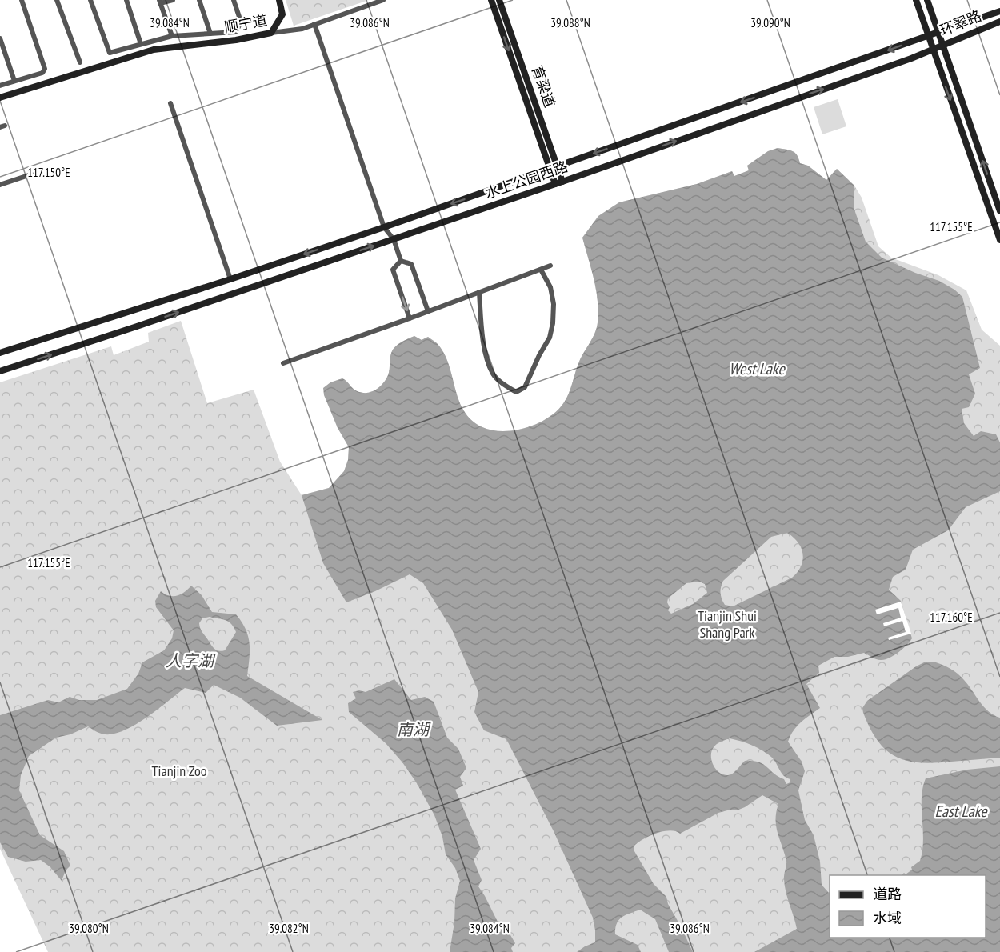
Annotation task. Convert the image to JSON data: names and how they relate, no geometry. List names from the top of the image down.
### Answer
{
  "streets": {
    "main road": [
      "环翠路",
      "顺宁道",
      "育梁道",
      "水上公园西路"
    ]
  },
  "crossings": [
    ["环翠路", "水上公园西路"],
    ["育梁道", "水上公园西路"]
  ],
  "water": [
    "West Lake",
    "人字湖",
    "南湖",
    "East Lake"
  ],
  "parks": ["Tianjin Shui Shang Park", "Tianjin Zoo"],
  "legend": ["道路", "水域"],
  "coordinates": [
    "39.084°N",
    "39.086°N",
    "39.088°N",
    "39.090°N",
    "117.150°E",
    "117.155°E",
    "117.160°E",
    "39.080°N",
    "39.082°N"
  ]
}
